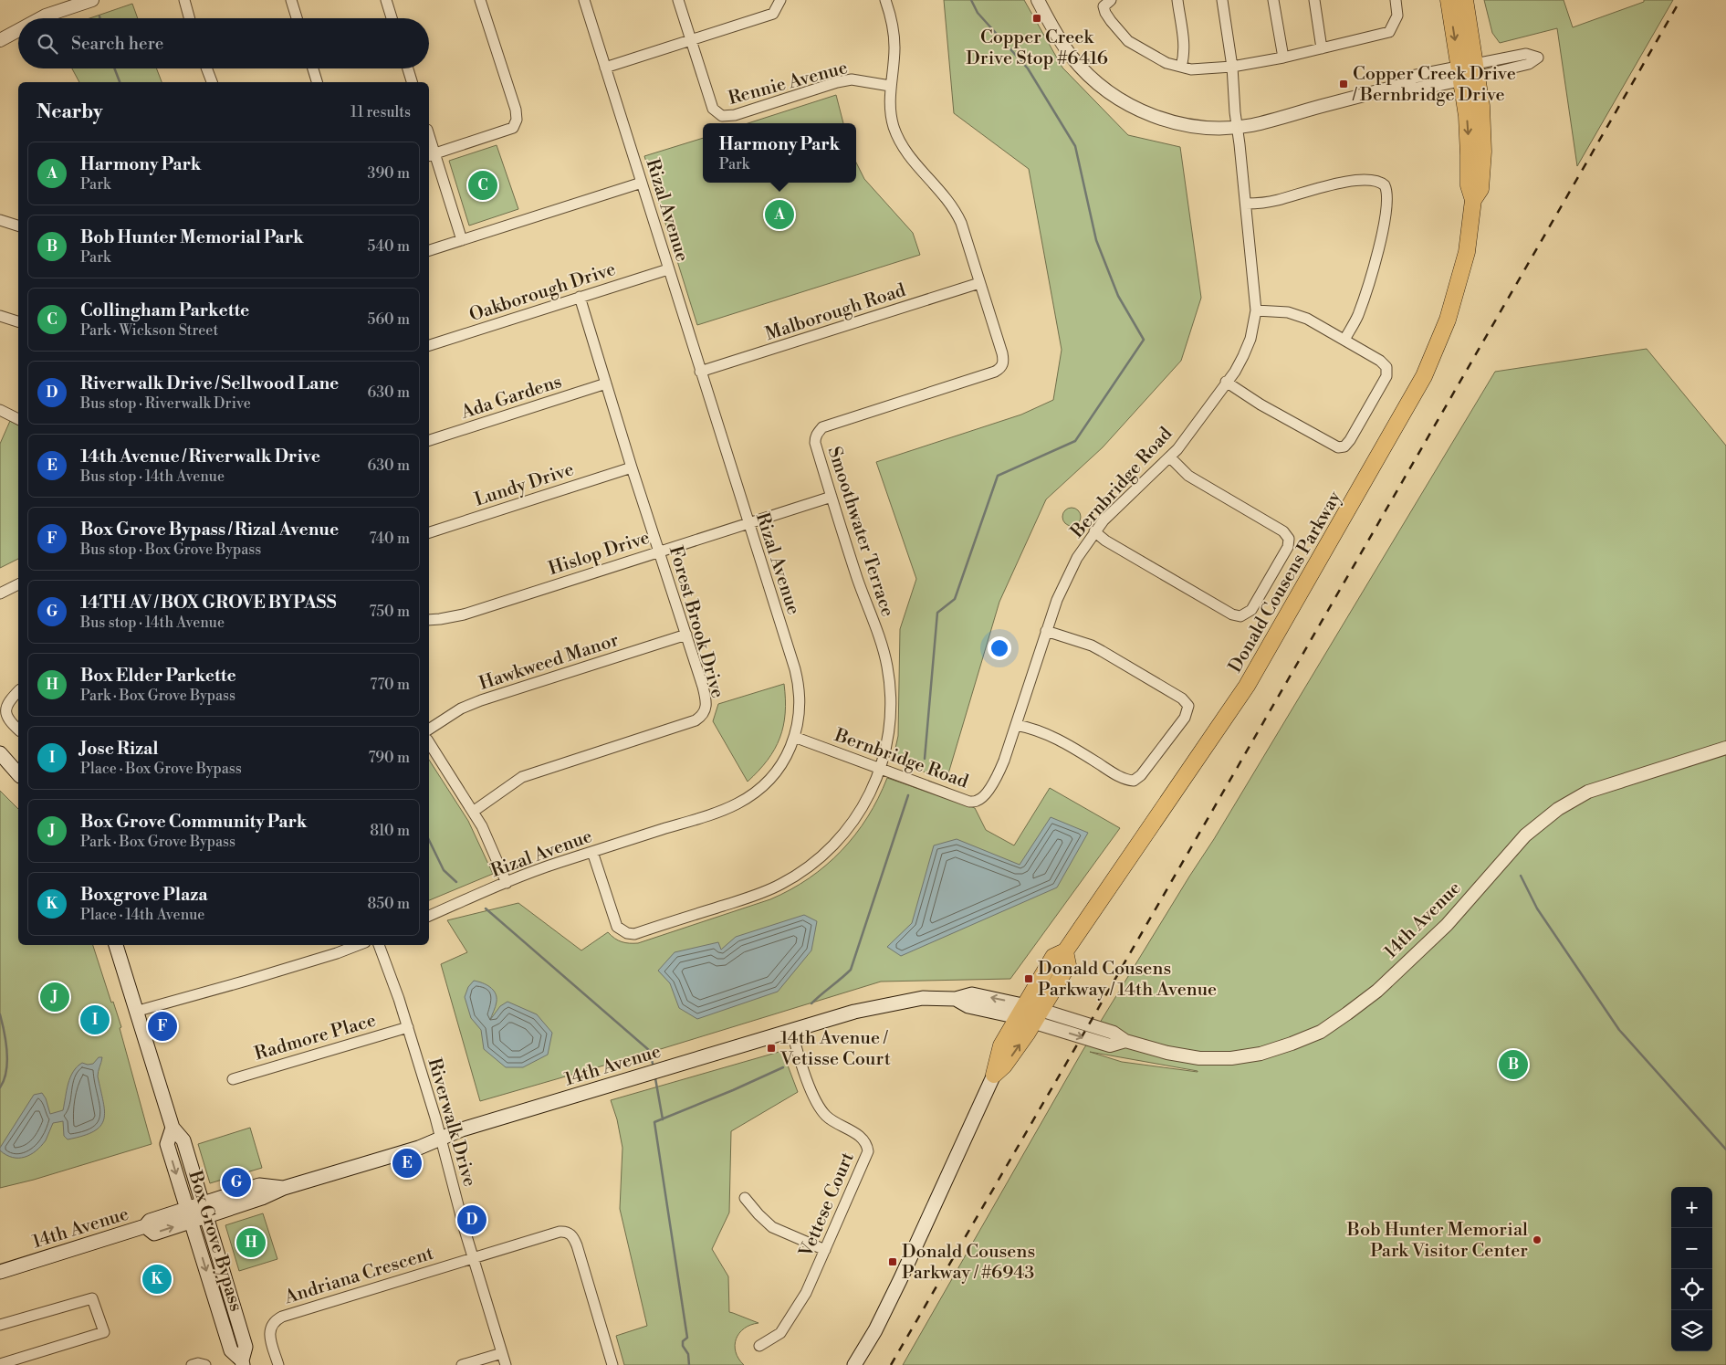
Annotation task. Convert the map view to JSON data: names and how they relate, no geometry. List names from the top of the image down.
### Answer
{
  "streets": {
    "main road": ["Donald Cousens Parkway", "14th Avenue", "Box Grove Bypass"],
    "street": [
      "Rennie Avenue",
      "Rizal Avenue",
      "Oakborough Drive",
      "Malborough Road",
      "Ada Gardens",
      "Bernbridge Road",
      "Lundy Drive",
      "Smoothwater Terrace",
      "Hislop Drive",
      "Forest Brook Drive",
      "Hawkweed Manor",
      "Radmore Place",
      "Riverwalk Drive",
      "Vettese Court",
      "Andriana Crescent"
    ]
  },
  "crossings": [
    ["Rennie Avenue", "Smoothwater Terrace"],
    ["Rizal Avenue", "Oakborough Drive"],
    ["Rizal Avenue", "Malborough Road"],
    ["Rizal Avenue", "Bernbridge Road"],
    ["Rizal Avenue", "Smoothwater Terrace"],
    ["Rizal Avenue", "Hislop Drive"],
    ["Oakborough Drive", "Forest Brook Drive"],
    ["Malborough Road", "Smoothwater Terrace"],
    ["Ada Gardens", "Forest Brook Drive"],
    ["Bernbridge Road", "Smoothwater Terrace"],
    ["Lundy Drive", "Forest Brook Drive"],
    ["Smoothwater Terrace", "Hislop Drive"],
    ["Hislop Drive", "Forest Brook Drive"],
    ["Donald Cousens Parkway", "14th Avenue"],
    ["Forest Brook Drive", "Hawkweed Manor"],
    ["14th Avenue", "Riverwalk Drive"],
    ["14th Avenue", "Vettese Court"],
    ["14th Avenue", "Box Grove Bypass"],
    ["Radmore Place", "Riverwalk Drive"],
    ["Riverwalk Drive", "Andriana Crescent"]
  ],
  "places": {
    "transit": [
      "Copper Creek Drive Stop #6416",
      "Copper Creek Drive / Bernbridge Drive",
      "Donald Cousens Parkway / 14th Avenue",
      "14th Avenue / Vetisse Court",
      "Donald Cousens Parkway / #6943"
    ],
    "other": ["Bob Hunter Memorial Park Visitor Center"]
  },
  "page": {
    "search": "Search here",
    "heading": ["Nearby", "11 results"],
    "popup": ["Harmony Park", "Park"],
    "list": [
      {
        "mark": "A",
        "name": "Harmony Park",
        "note": "Park",
        "value": "390 m"
      },
      {
        "mark": "B",
        "name": "Bob Hunter Memorial Park",
        "note": "Park",
        "value": "540 m"
      },
      {
        "mark": "C",
        "name": "Collingham Parkette",
        "note": "Park · Wickson Street",
        "value": "560 m"
      },
      {
        "mark": "D",
        "name": "Riverwalk Drive / Sellwood Lane",
        "note": "Bus stop · Riverwalk Drive",
        "value": "630 m"
      },
      {
        "mark": "E",
        "name": "14th Avenue / Riverwalk Drive",
        "note": "Bus stop · 14th Avenue",
        "value": "630 m"
      },
      {
        "mark": "F",
        "name": "Box Grove Bypass / Rizal Avenue",
        "note": "Bus stop · Box Grove Bypass",
        "value": "740 m"
      },
      {
        "mark": "G",
        "name": "14TH AV / BOX GROVE BYPASS",
        "note": "Bus stop · 14th Avenue",
        "value": "750 m"
      },
      {
        "mark": "H",
        "name": "Box Elder Parkette",
        "note": "Park · Box Grove Bypass",
        "value": "770 m"
      },
      {
        "mark": "I",
        "name": "Jose Rizal",
        "note": "Place · Box Grove Bypass",
        "value": "790 m"
      },
      {
        "mark": "J",
        "name": "Box Grove Community Park",
        "note": "Park · Box Grove Bypass",
        "value": "810 m"
      },
      {
        "mark": "K",
        "name": "Boxgrove Plaza",
        "note": "Place · 14th Avenue",
        "value": "850 m"
      }
    ],
    "pins": [
      "C",
      "A",
      "J",
      "I",
      "F",
      "B",
      "E",
      "G",
      "D",
      "H",
      "K"
    ],
    "map_buttons": ["+", "−"]
  }
}
